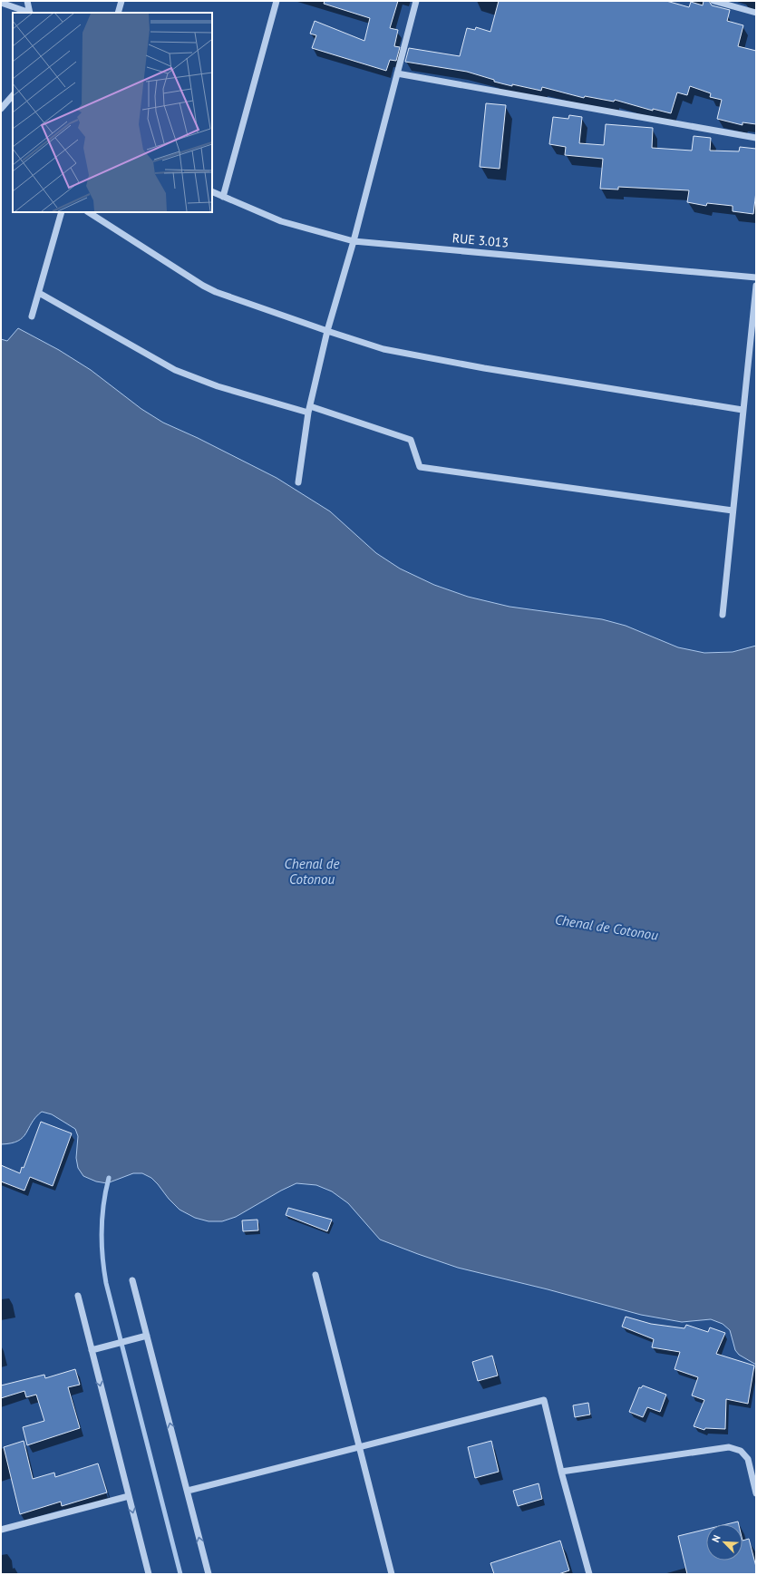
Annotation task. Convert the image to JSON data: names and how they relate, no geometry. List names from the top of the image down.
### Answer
{
  "streets": {
    "street": ["RUE 3.013"]
  },
  "water": ["Chenal de Cotonou"],
  "north": "top left"
}
